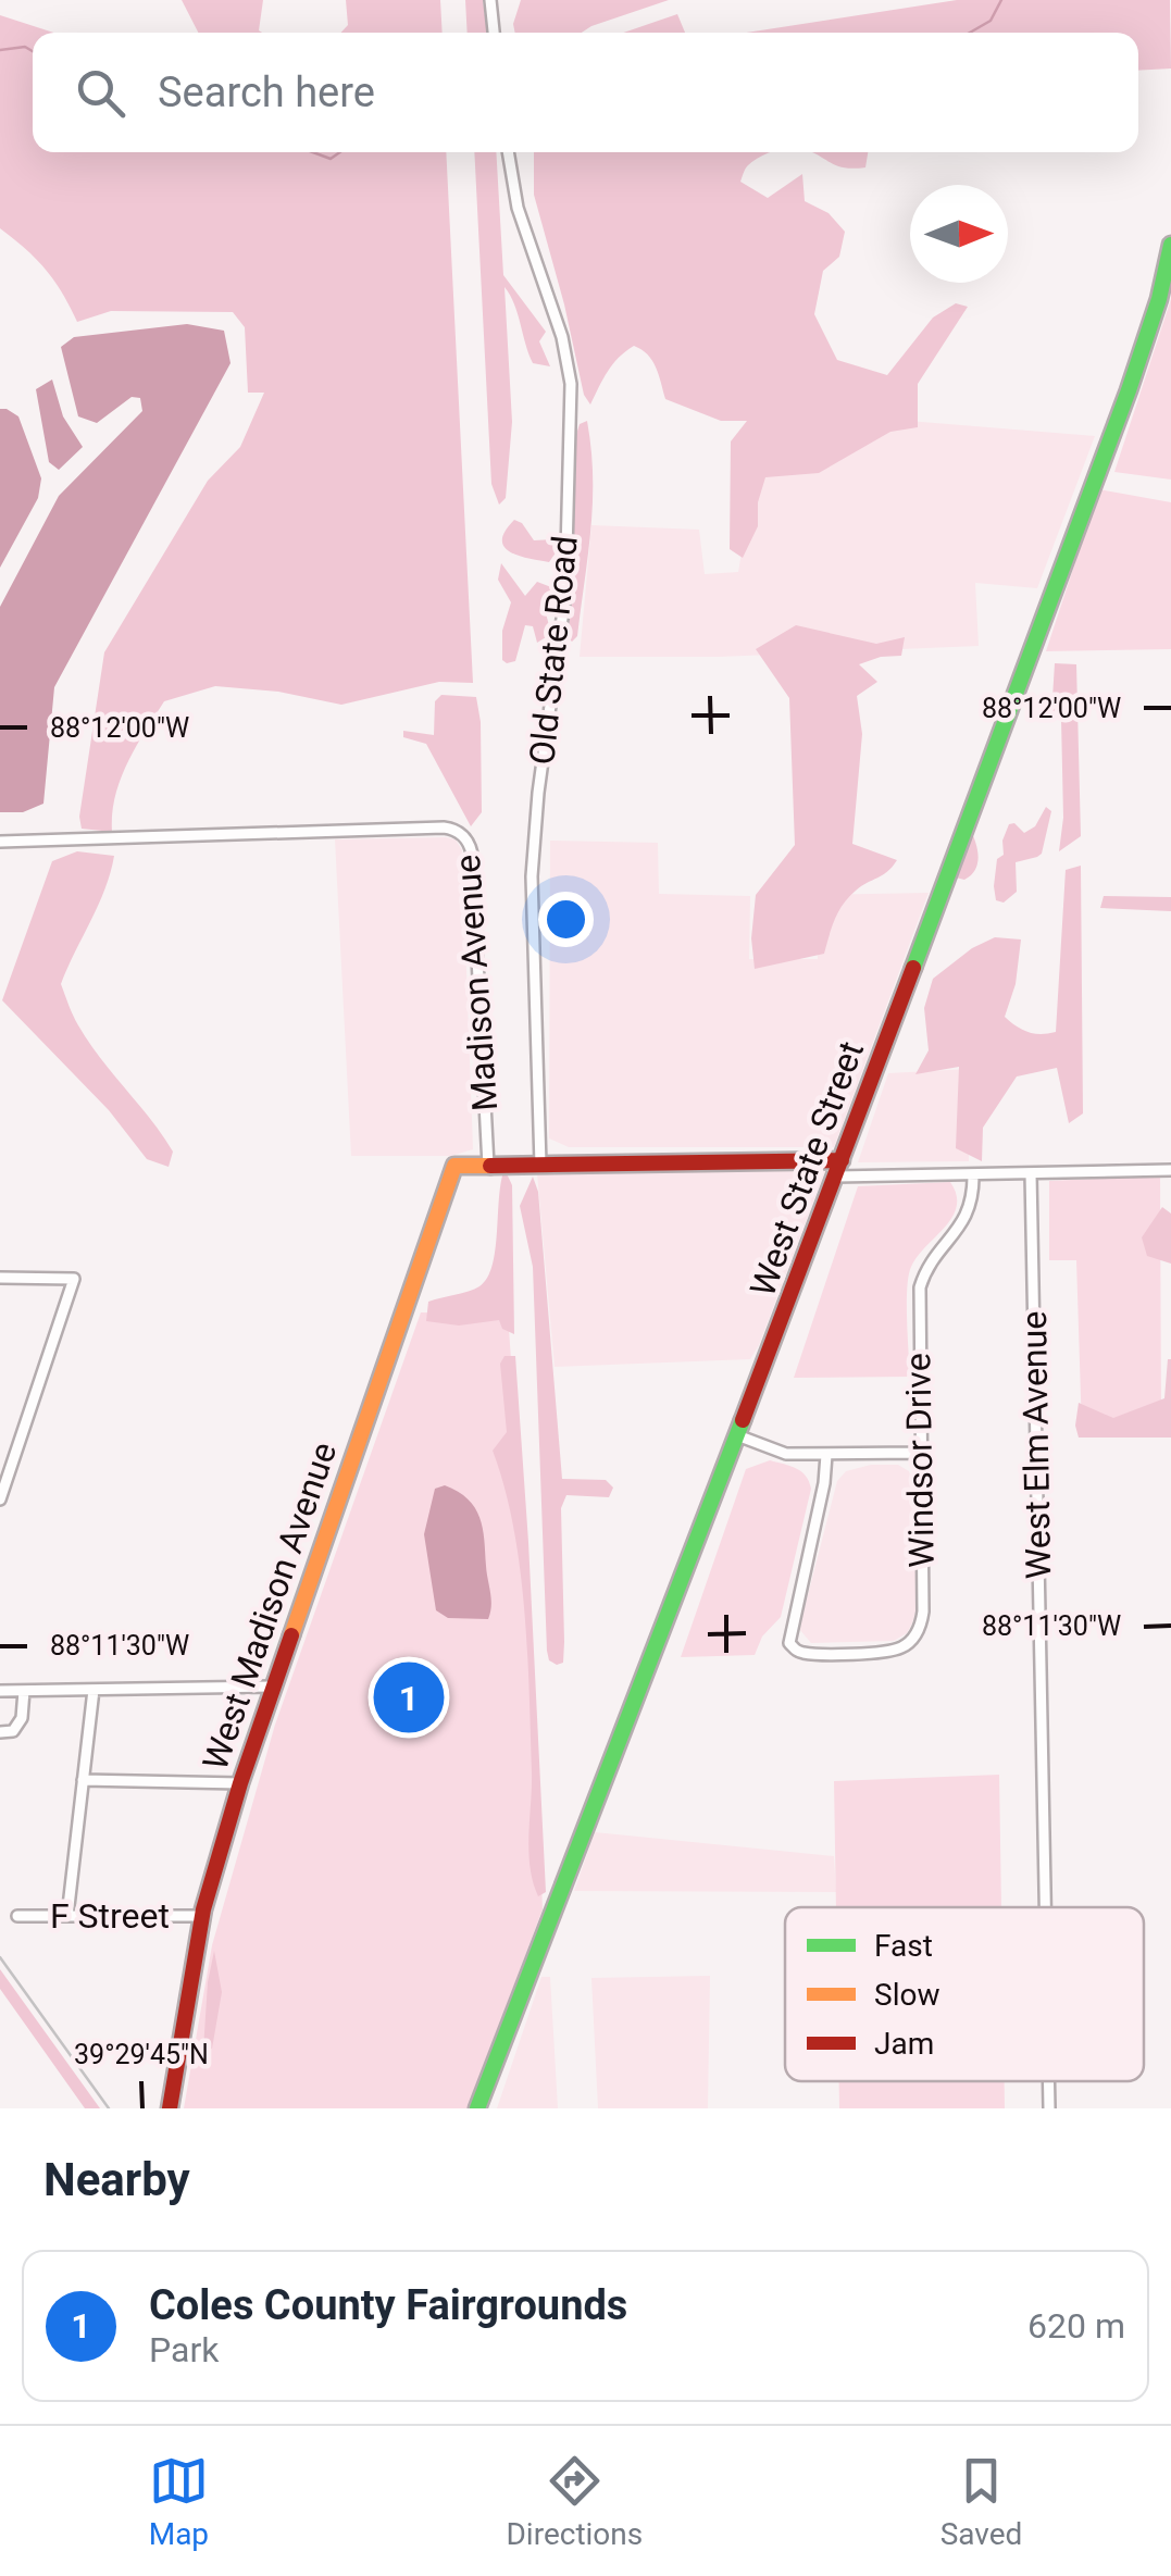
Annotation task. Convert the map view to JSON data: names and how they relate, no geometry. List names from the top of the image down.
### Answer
{
  "streets": {
    "street": [
      "Old State Road",
      "Madison Avenue",
      "West State Street",
      "West Elm Avenue",
      "Windsor Drive",
      "West Madison Avenue",
      "F Street"
    ]
  },
  "crossings": [
    ["Madison Avenue", "West Madison Avenue"],
    ["West Madison Avenue", "F Street"]
  ],
  "legend": ["Fast", "Slow", "Jam"],
  "north": "right",
  "page": {
    "search": "Search here",
    "pins": "1",
    "heading": "Nearby",
    "list": [
      {
        "mark": "1",
        "name": "Coles County Fairgrounds",
        "note": "Park",
        "value": "620 m"
      }
    ],
    "nav": ["Map", "Directions", "Saved"]
  },
  "coordinates": ["88°12'00\"W", "88°11'30\"W", "39°29'45\"N"]
}
